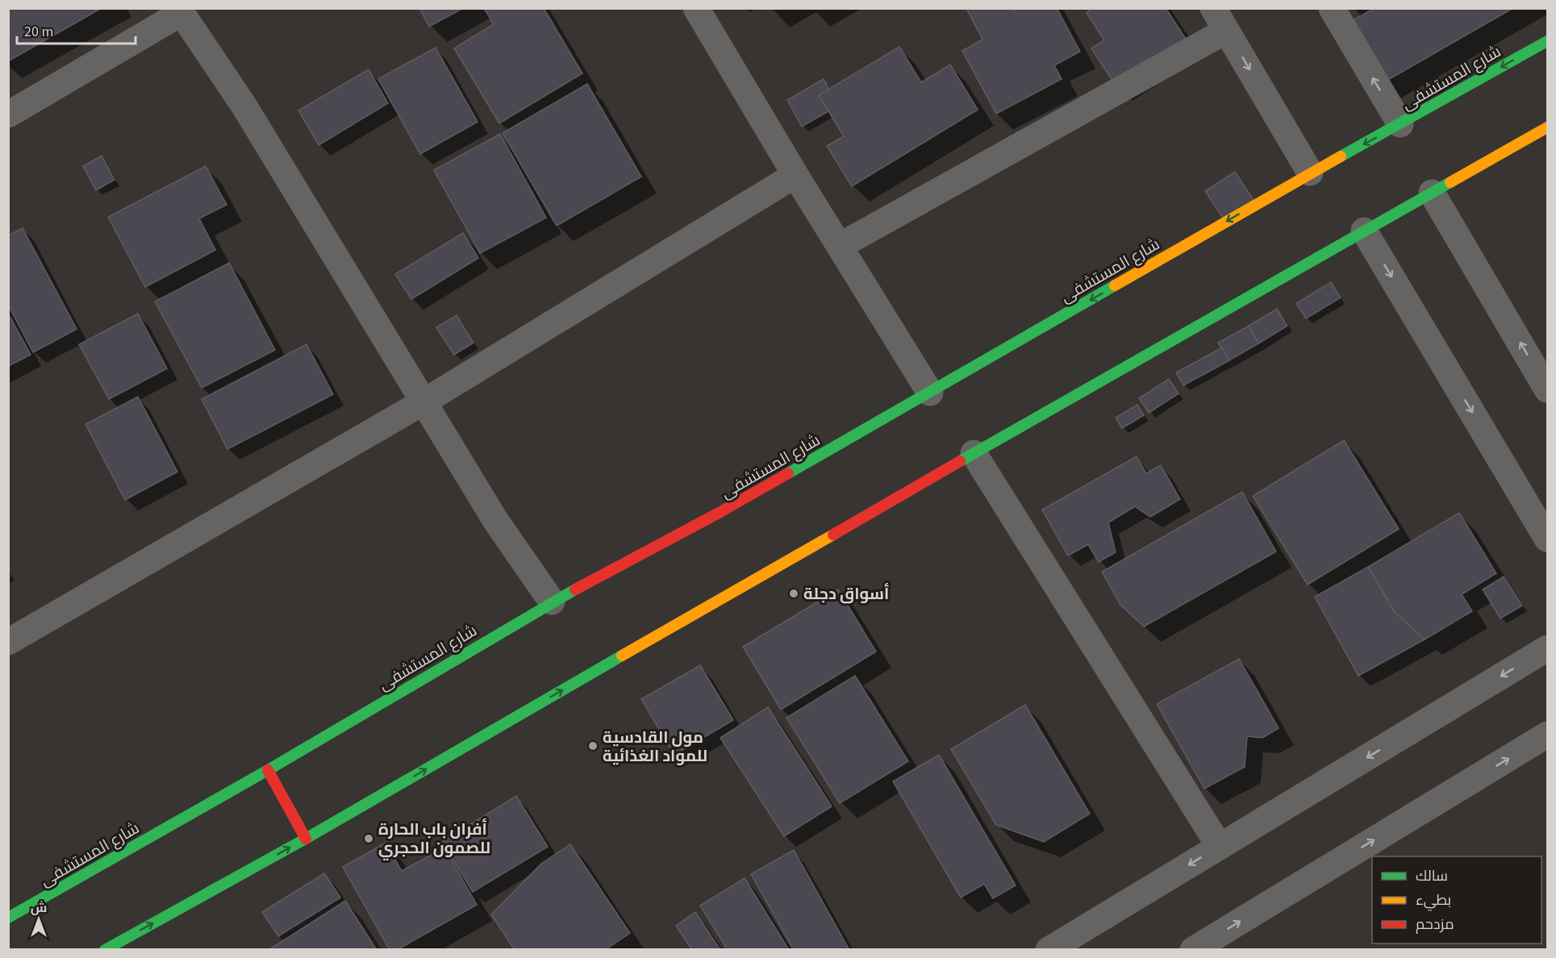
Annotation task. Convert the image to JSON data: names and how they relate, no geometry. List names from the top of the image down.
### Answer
{
  "streets": {
    "street": ["شارع المستشفى"]
  },
  "places": ["أسواق دجلة", "مول القادسية للمواد الغذائية", "أفران باب الحارة للصمون الحجري"],
  "legend": ["سالك", "بطيء", "مزدحم"],
  "scale_bar": "20 m",
  "north": "top"
}
